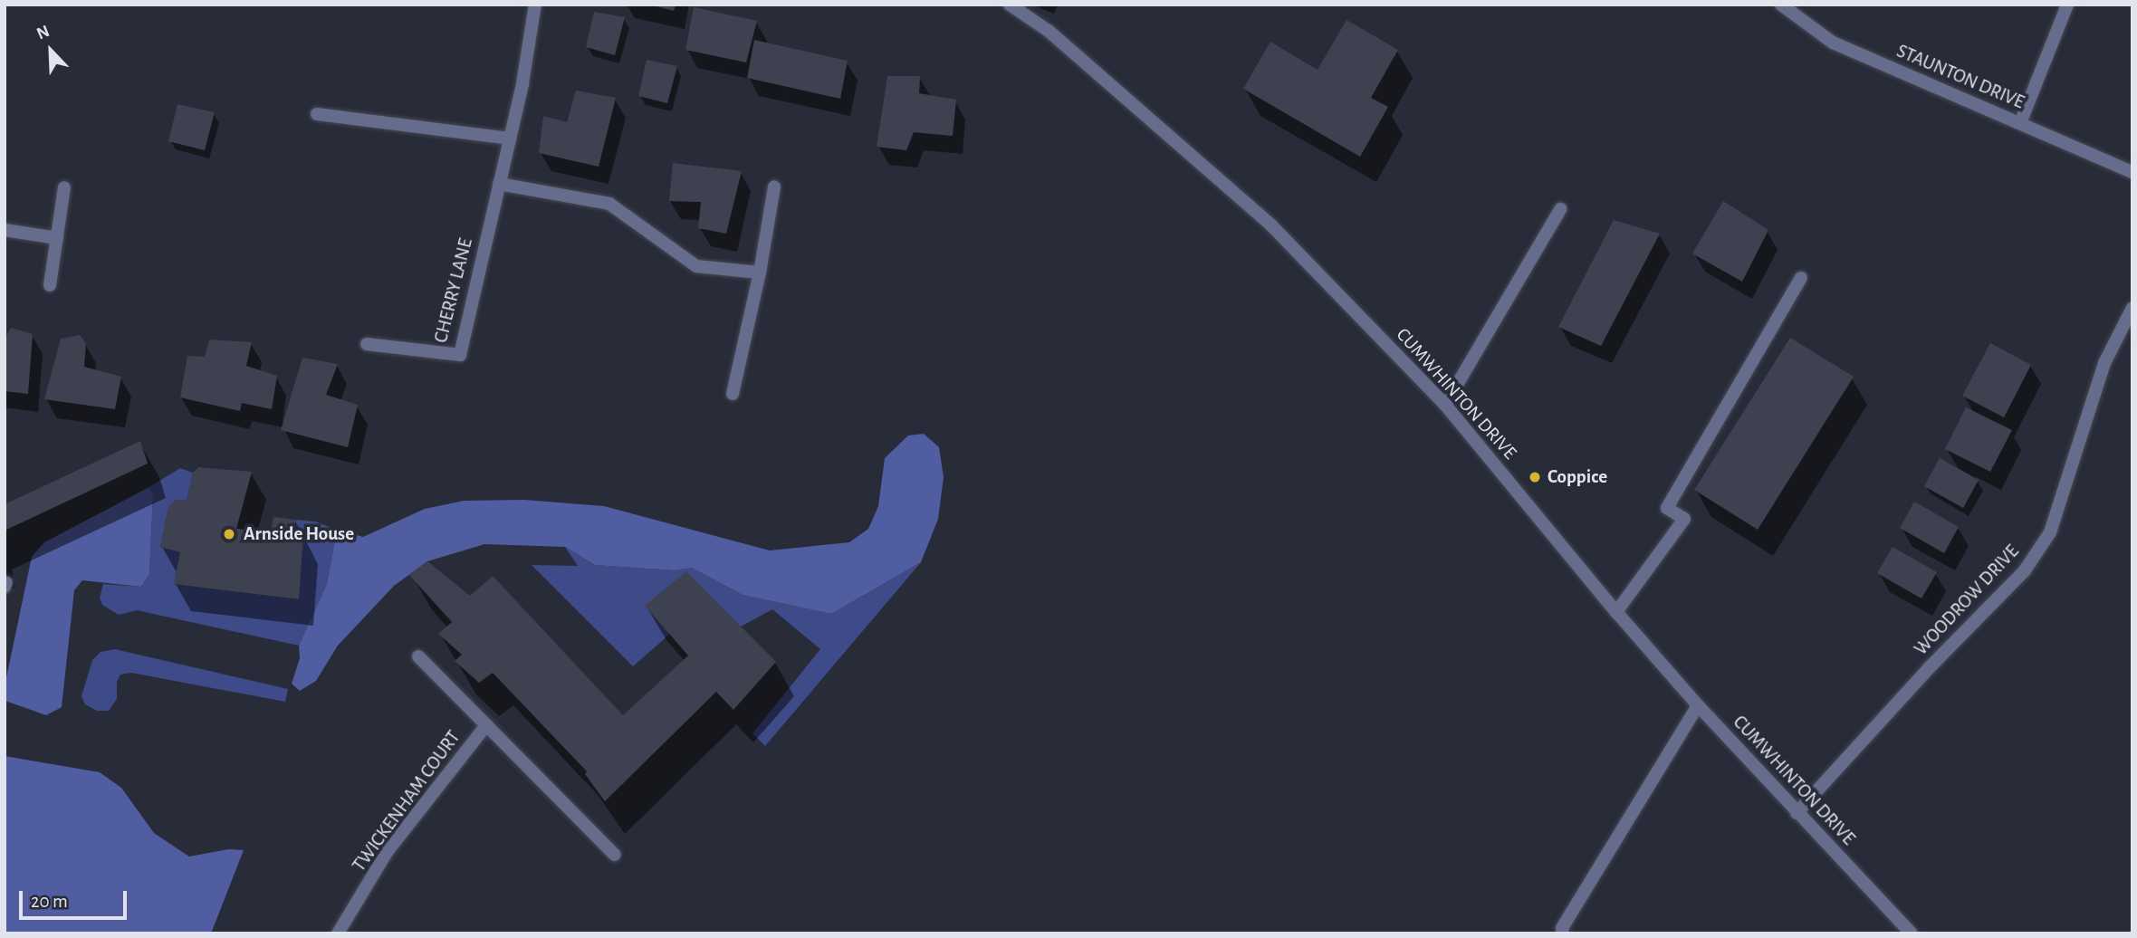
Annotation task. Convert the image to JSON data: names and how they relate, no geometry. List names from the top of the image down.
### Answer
{
  "streets": {
    "street": [
      "STAUNTON DRIVE",
      "CHERRY LANE",
      "CUMWHINTON DRIVE",
      "WOODROW DRIVE",
      "TWICKENHAM COURT"
    ]
  },
  "crossings": [
    ["CUMWHINTON DRIVE", "WOODROW DRIVE"]
  ],
  "places": ["Coppice", "Arnside House"],
  "scale_bar": "20 m",
  "north": "top left"
}
